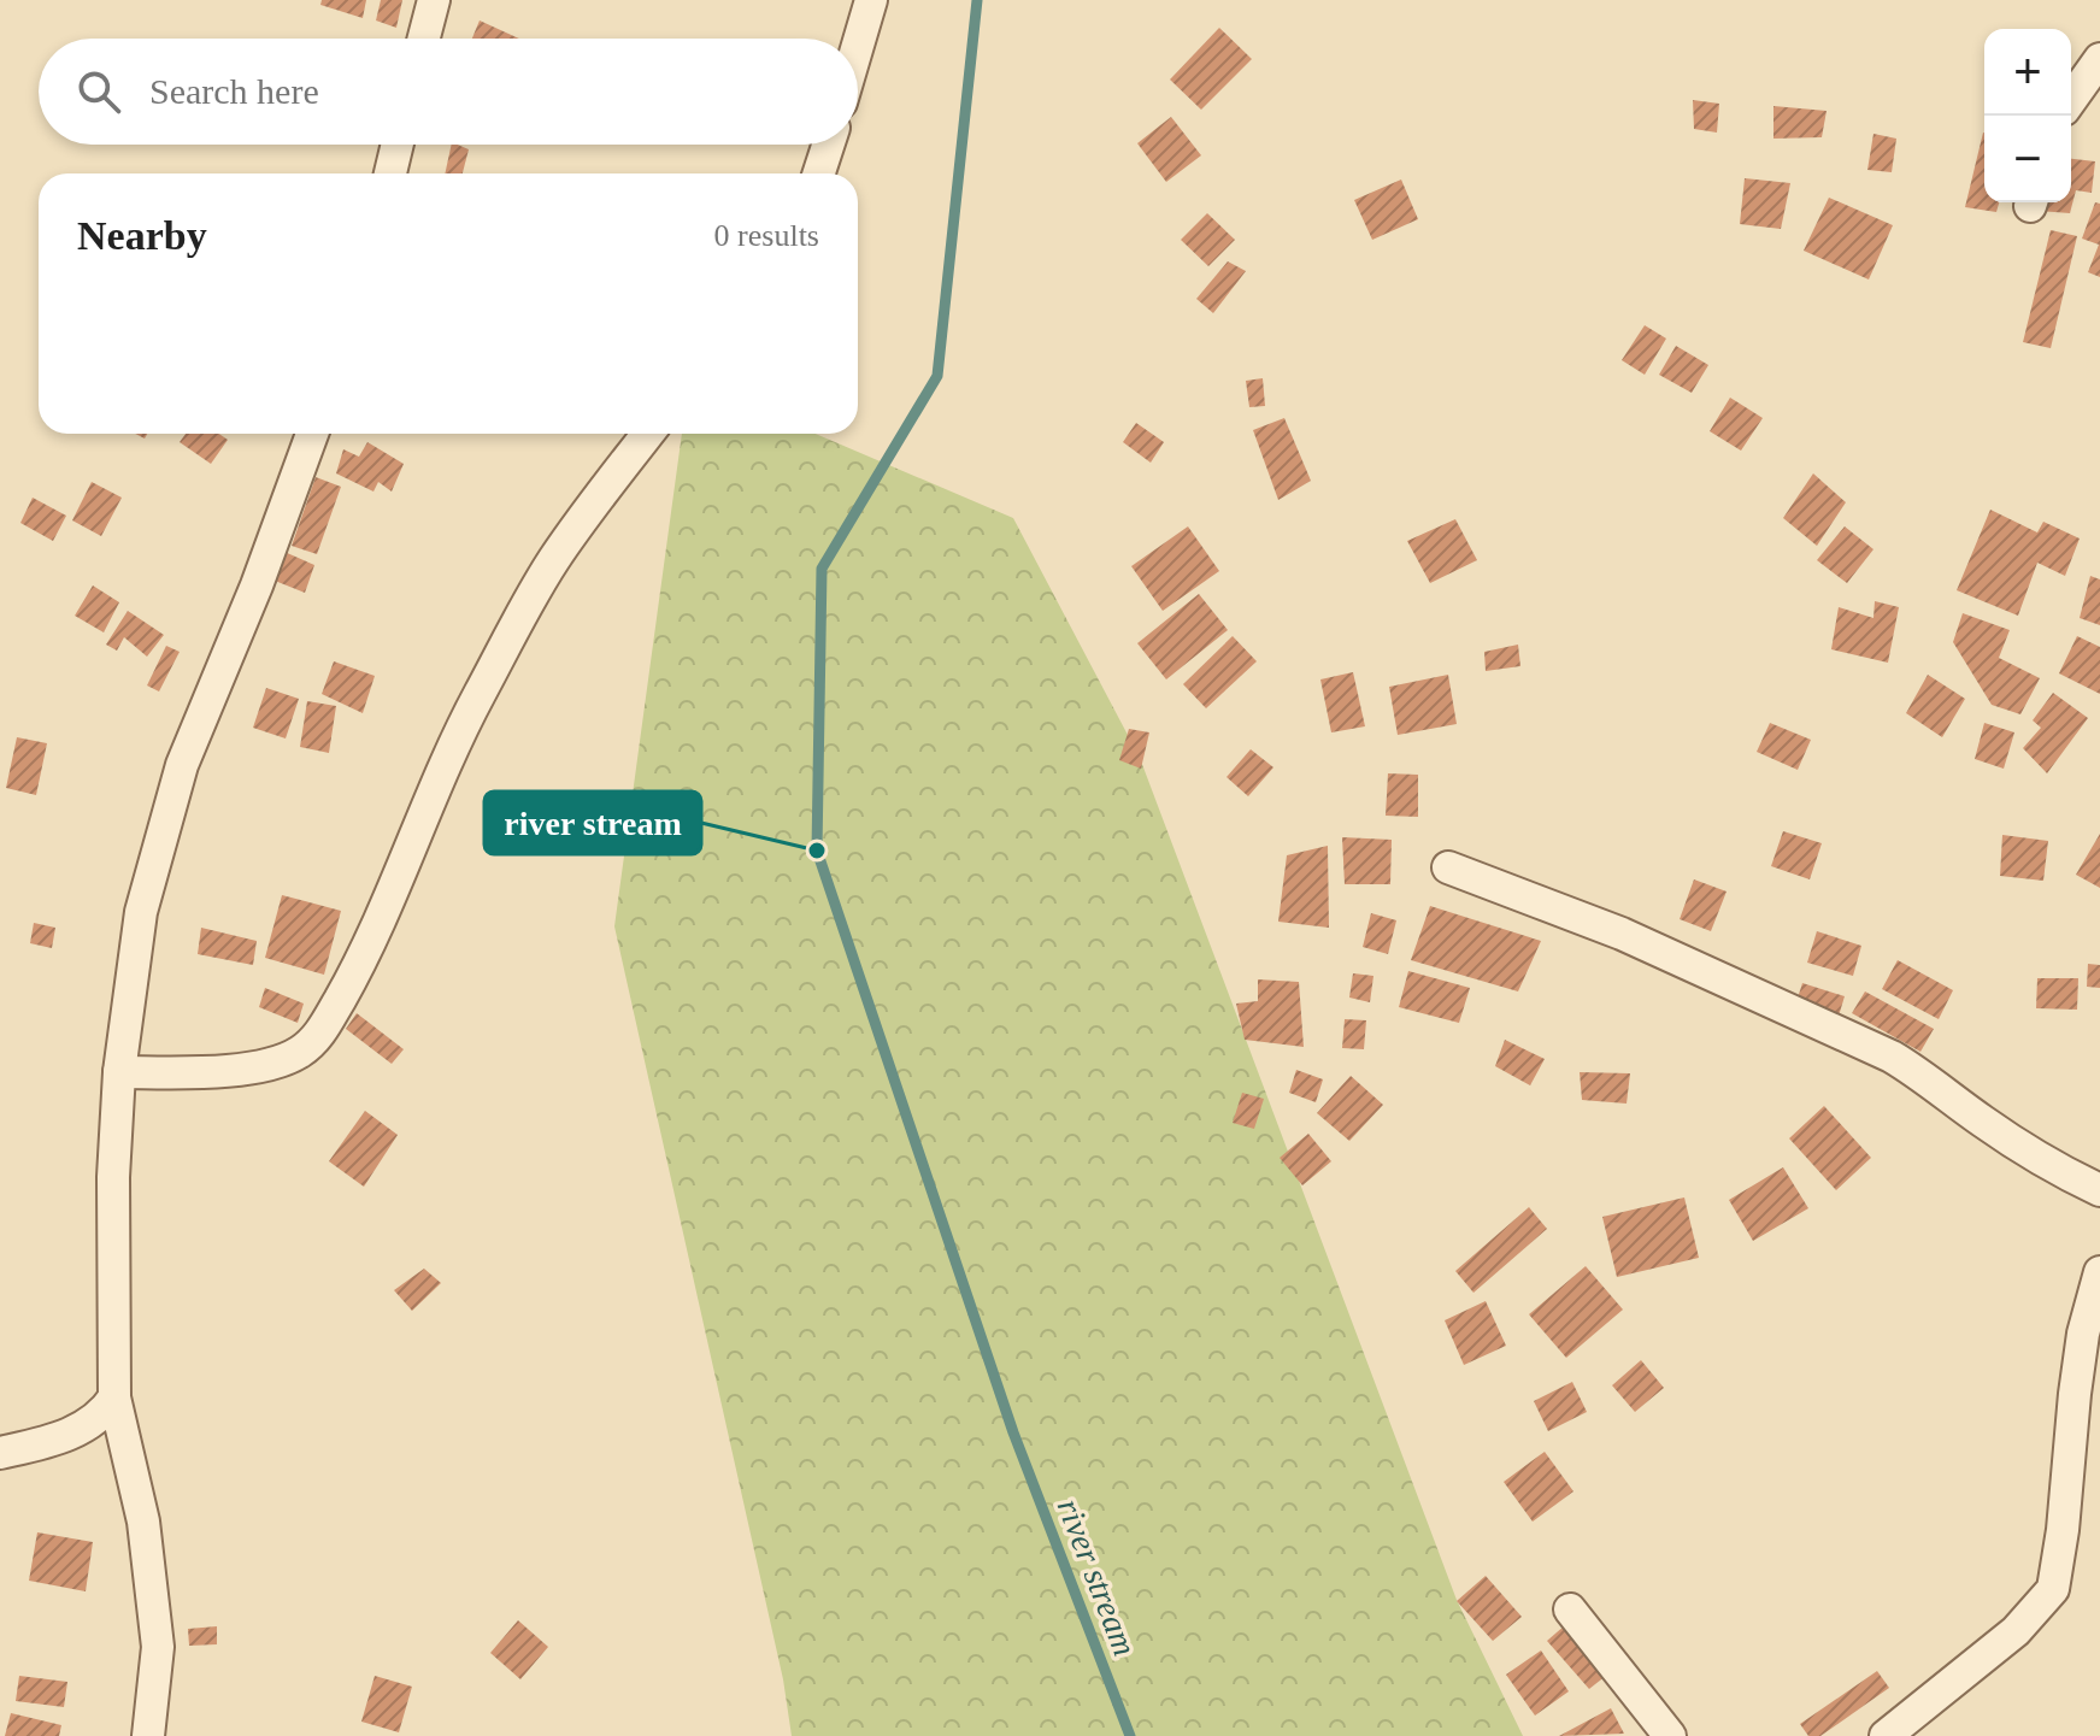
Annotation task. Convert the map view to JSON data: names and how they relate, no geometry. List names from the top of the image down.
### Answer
{
  "water": ["river stream"],
  "places": ["river stream"],
  "page": {
    "map_buttons": ["+", "−"],
    "search": "Search here",
    "heading": ["Nearby", "0 results"]
  }
}
